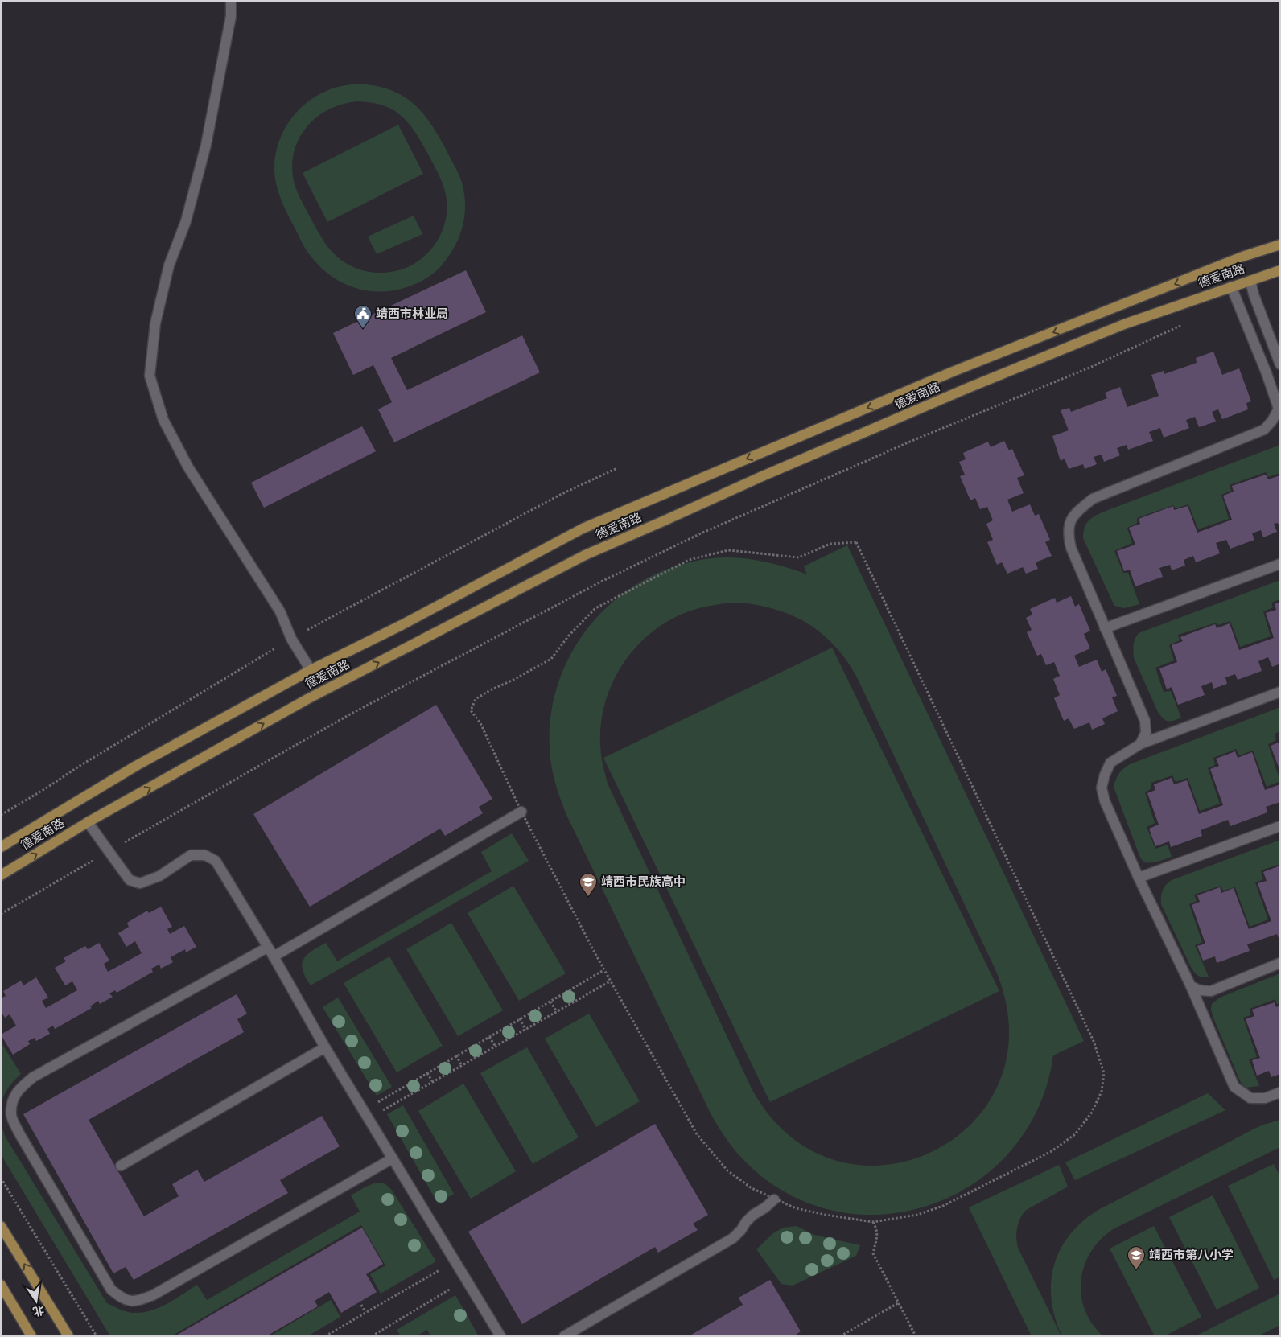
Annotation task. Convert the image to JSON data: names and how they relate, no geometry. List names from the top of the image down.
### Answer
{
  "streets": {
    "main road": ["德爱南路"]
  },
  "places": {
    "public building": ["靖西市林业局"],
    "school or university": ["靖西市民族高中", "靖西市第八小学"]
  },
  "north": "bottom"
}
